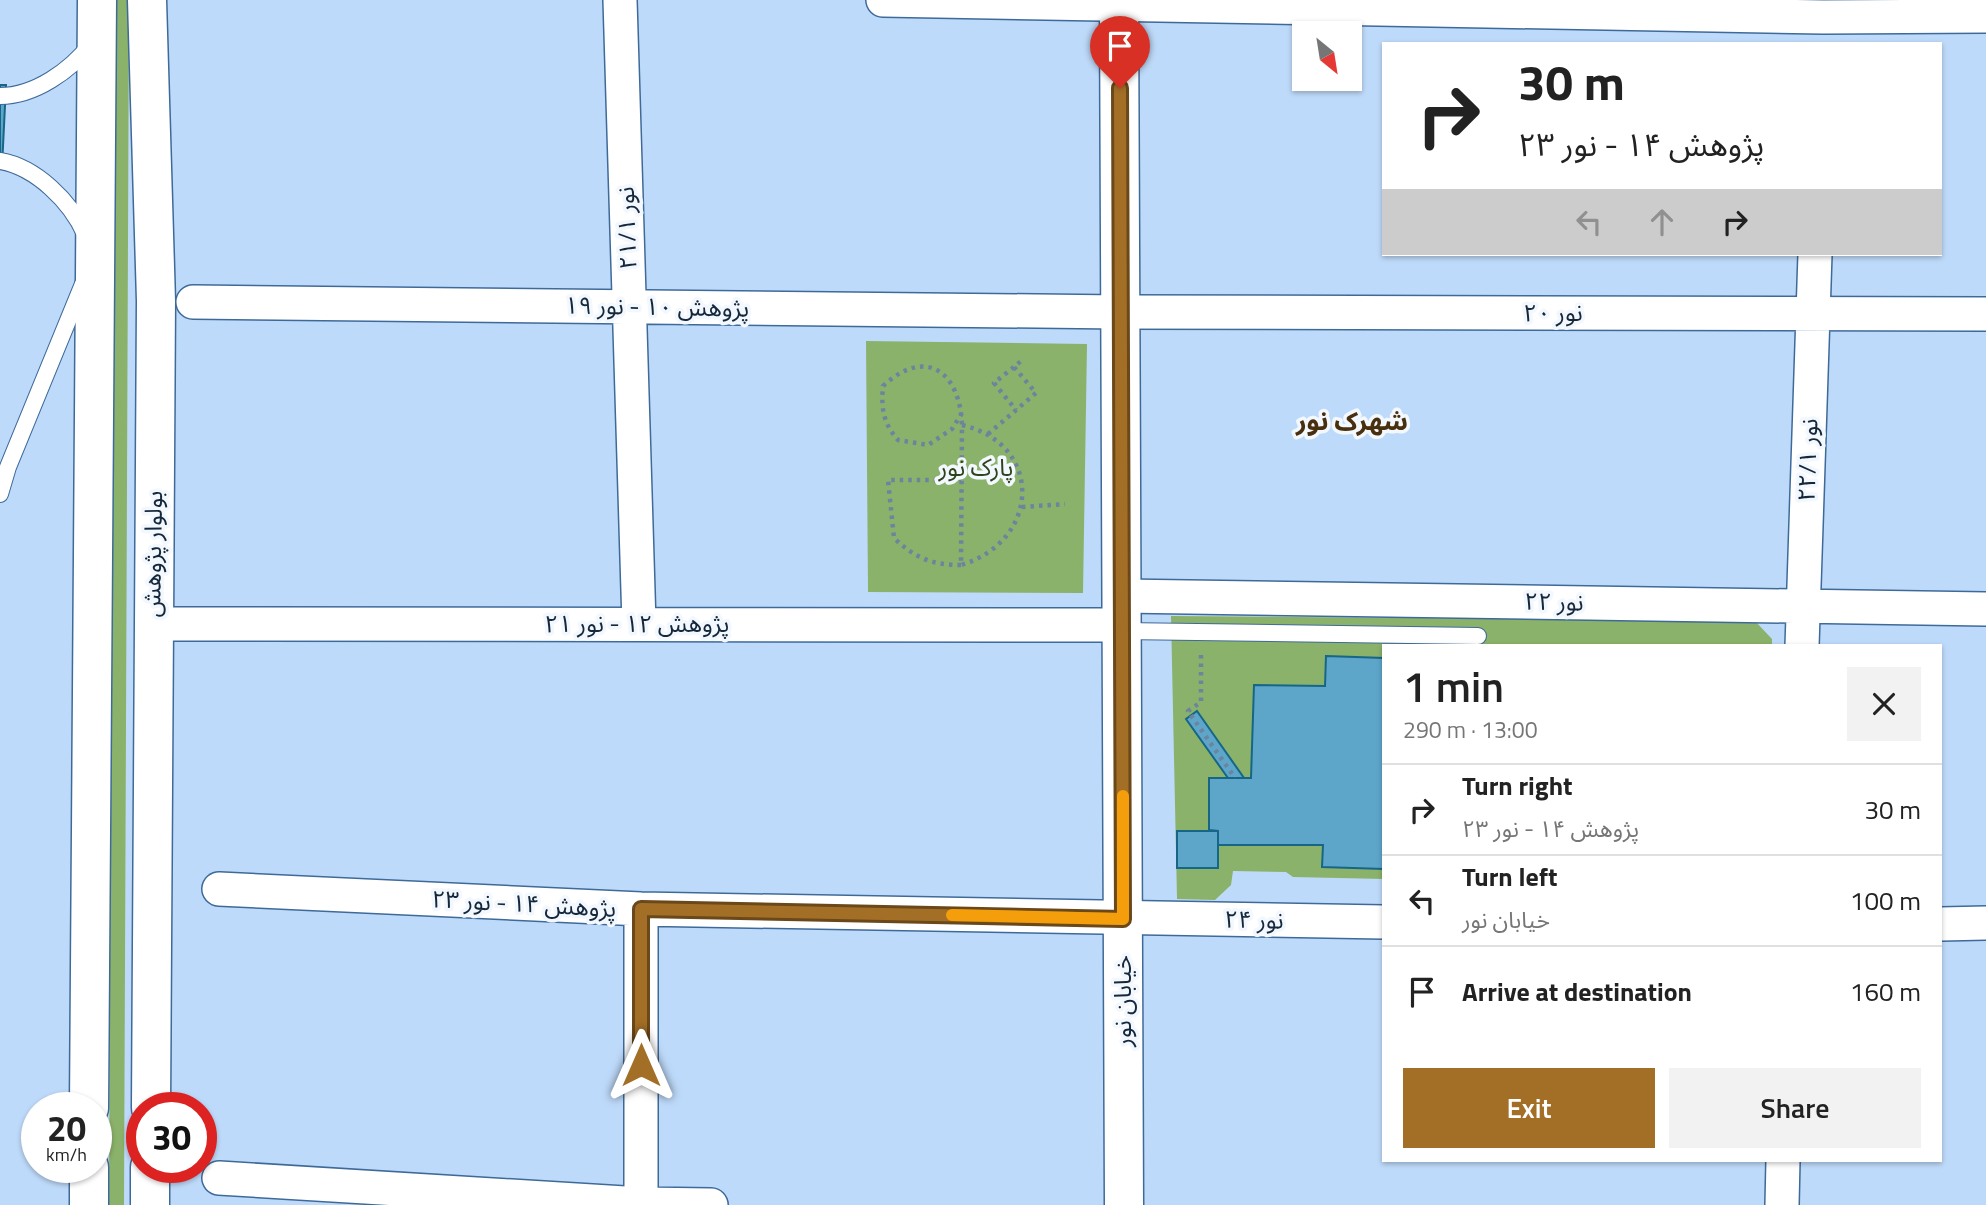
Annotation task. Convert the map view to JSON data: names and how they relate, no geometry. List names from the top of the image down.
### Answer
{
  "streets": {
    "main road": ["بولوار پژوهش", "خیابان نور"],
    "street": [
      "نور ۲۱/۱",
      "پژوهش ۱۰ - نور ۱۹",
      "نور ۲۰",
      "نور ۲۲/۱",
      "نور ۲۲",
      "پژوهش ۱۲ - نور ۲۱",
      "پژوهش ۱۴ - نور ۲۳",
      "نور ۲۴"
    ]
  },
  "crossings": [
    ["نور ۲۱/۱", "پژوهش ۱۰ - نور ۱۹"],
    ["نور ۲۱/۱", "پژوهش ۱۲ - نور ۲۱"],
    ["پژوهش ۱۰ - نور ۱۹", "نور ۲۰"],
    ["پژوهش ۱۰ - نور ۱۹", "خیابان نور"],
    ["نور ۲۰", "نور ۲۲/۱"],
    ["نور ۲۰", "خیابان نور"],
    ["نور ۲۲/۱", "نور ۲۲"],
    ["بولوار پژوهش", "پژوهش ۱۲ - نور ۲۱"],
    ["نور ۲۲", "پژوهش ۱۲ - نور ۲۱"],
    ["نور ۲۲", "خیابان نور"],
    ["پژوهش ۱۲ - نور ۲۱", "خیابان نور"],
    ["پژوهش ۱۴ - نور ۲۳", "نور ۲۴"],
    ["پژوهش ۱۴ - نور ۲۳", "خیابان نور"],
    ["نور ۲۴", "خیابان نور"]
  ],
  "districts": ["شهرک نور"],
  "parks": ["پارک نور"],
  "north": "bottom right",
  "page": {
    "turn": ["30 m", "پژوهش ۱۴ - نور ۲۳"],
    "heading": ["1 min", "290 m · 13:00"],
    "list": [
      {
        "name": "Turn right",
        "note": "پژوهش ۱۴ - نور ۲۳",
        "value": "30 m"
      },
      {
        "name": "Turn left",
        "note": "خیابان نور",
        "value": "100 m"
      },
      {
        "name": "Arrive at destination",
        "value": "160 m"
      }
    ],
    "buttons": ["Exit", "Share"],
    "speed": "20 km/h",
    "limit": "30"
  }
}
